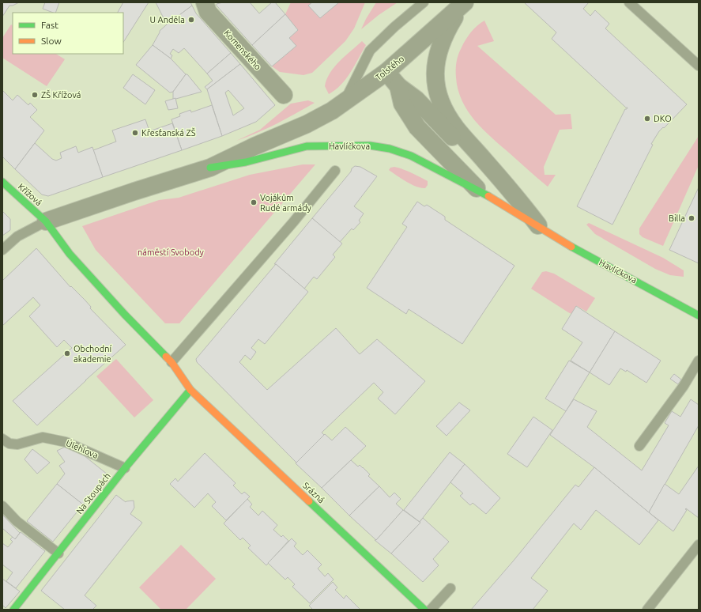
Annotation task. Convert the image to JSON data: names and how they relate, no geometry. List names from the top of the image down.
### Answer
{
  "streets": {
    "street": [
      "Komenského",
      "Tolstého",
      "Havlíčkova",
      "Křížová",
      "Srázná",
      "Na Stoupách"
    ],
    "lane": ["Úlehlova"]
  },
  "crossings": [
    ["Tolstého", "Havlíčkova"],
    ["Úlehlova", "Na Stoupách"],
    ["Srázná", "Na Stoupách"]
  ],
  "parks": ["náměstí Svobody"],
  "places": [
    "U Anděla",
    "ZŠ Křížová",
    "DKO",
    "Křesťanská ZŠ",
    "Vojákům Rudé armády",
    "Billa",
    "Obchodní akademie"
  ],
  "legend": ["Fast", "Slow"]
}
